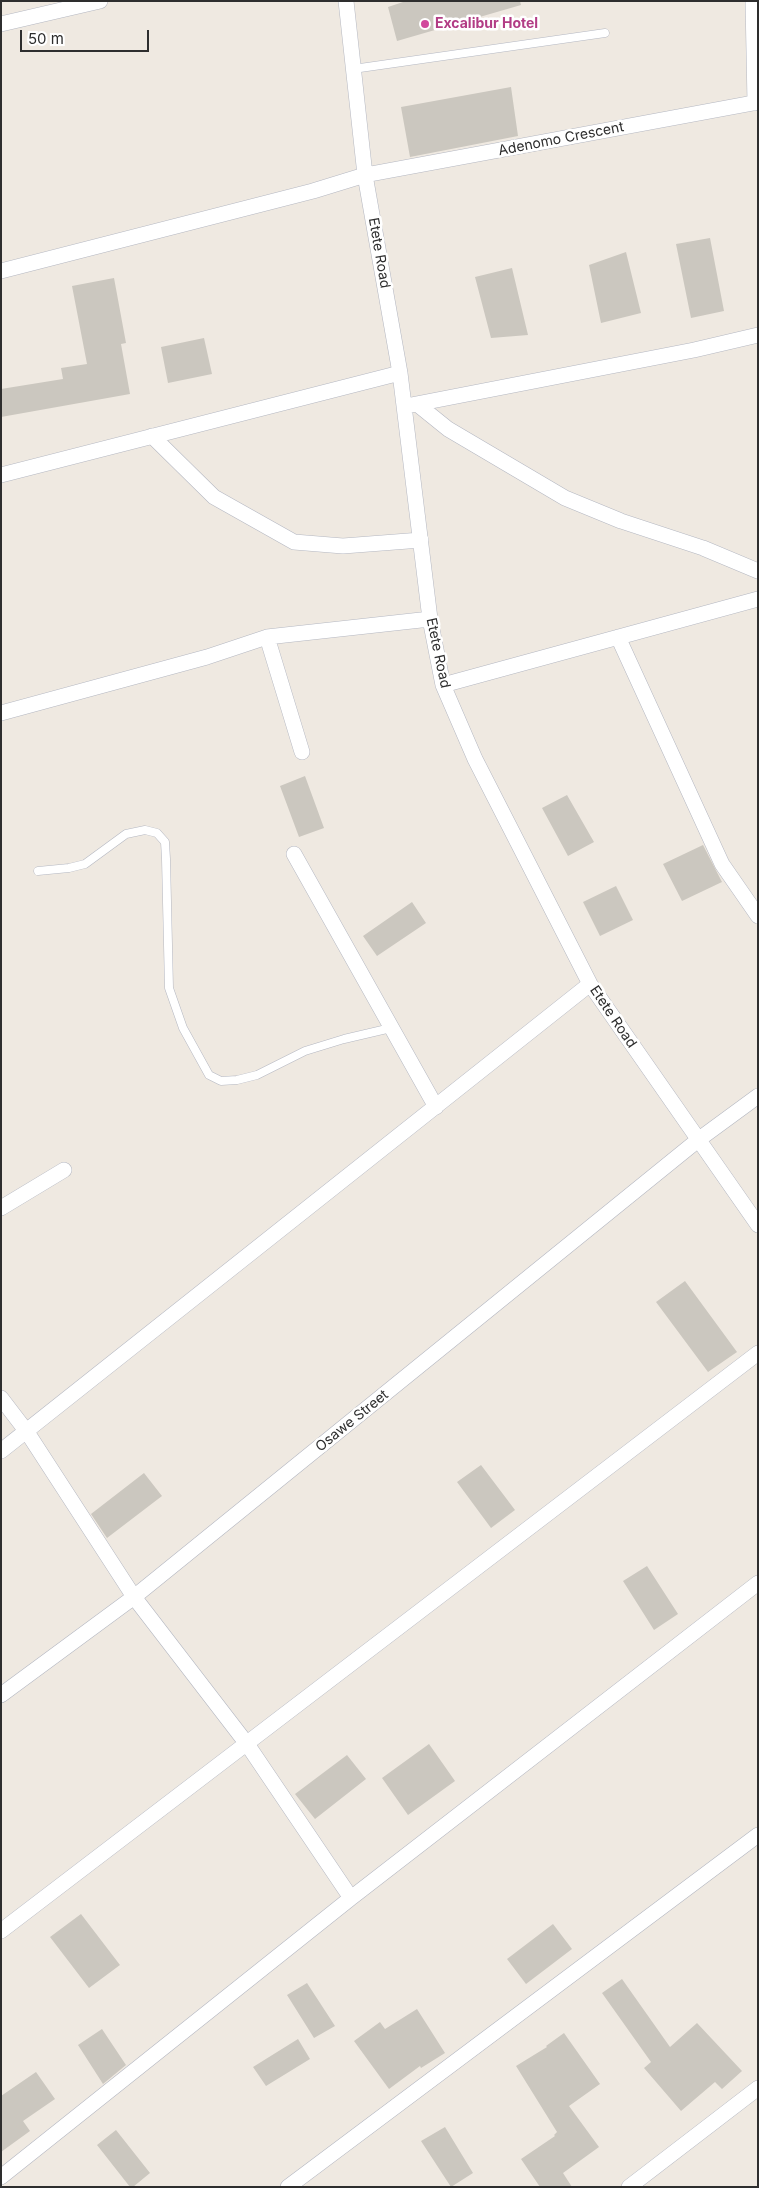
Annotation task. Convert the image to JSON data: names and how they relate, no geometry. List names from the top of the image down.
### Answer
{
  "streets": {
    "street": ["Adenomo Crescent", "Etete Road", "Osawe Street"]
  },
  "crossings": [
    ["Adenomo Crescent", "Etete Road"],
    ["Etete Road", "Osawe Street"]
  ],
  "places": ["Excalibur Hotel"],
  "scale_bar": "50 m"
}
